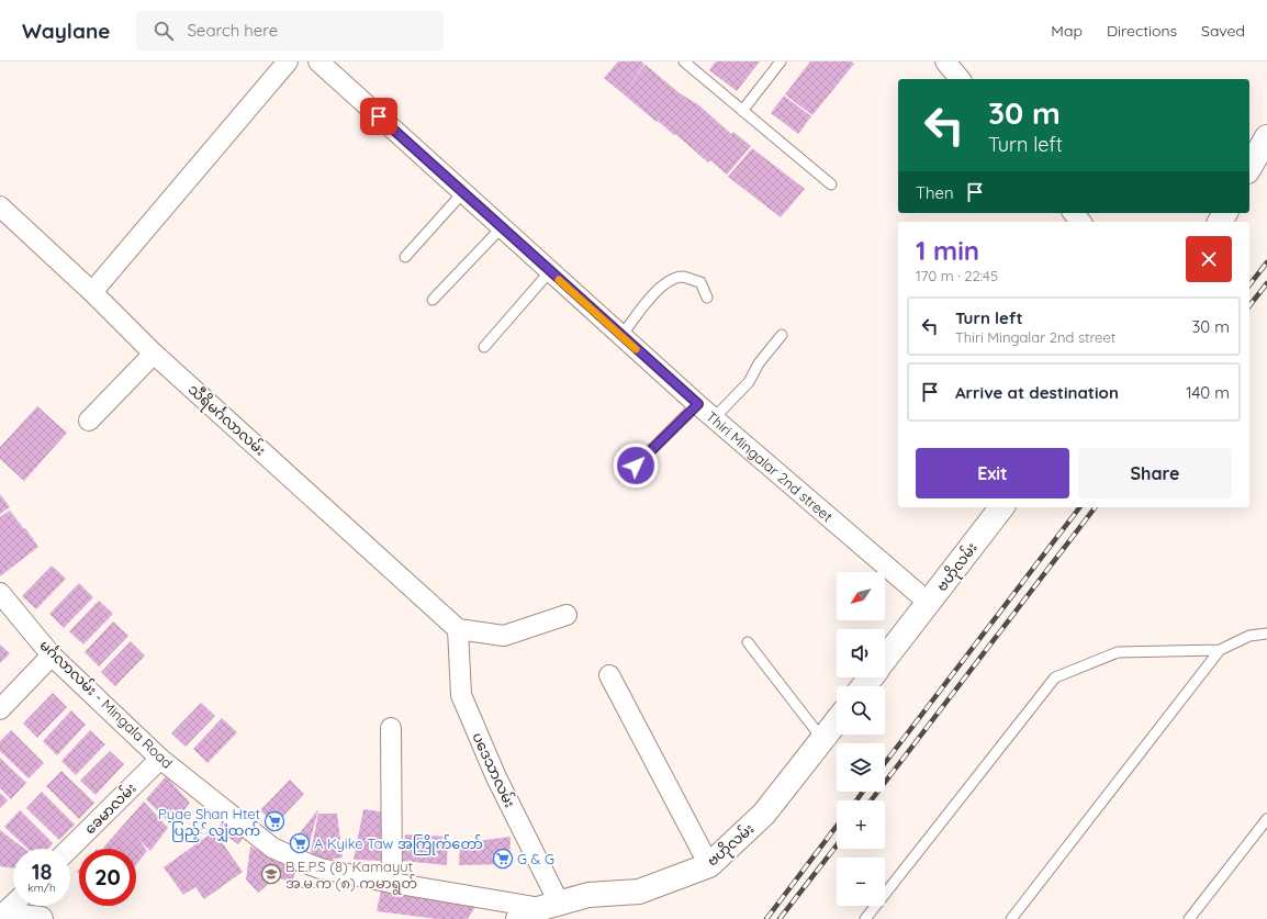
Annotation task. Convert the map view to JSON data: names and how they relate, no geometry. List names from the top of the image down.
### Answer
{
  "streets": {
    "main road": ["ဗဟိုလမ်း"],
    "street": [
      "သီရိမင်္ဂလာလမ်း",
      "Thiri Mingalar 2nd street",
      "မင်္ဂလာလမ်း - Mingala Road",
      "ပဒေသာလမ်း",
      "ခေမာလမ်း"
    ]
  },
  "crossings": [
    ["သီရိမင်္ဂလာလမ်း", "ပဒေသာလမ်း"],
    ["Thiri Mingalar 2nd street", "ဗဟိုလမ်း"],
    ["ဗဟိုလမ်း", "မင်္ဂလာလမ်း - Mingala Road"],
    ["ဗဟိုလမ်း", "ပဒေသာလမ်း"],
    ["မင်္ဂလာလမ်း - Mingala Road", "ပဒေသာလမ်း"],
    ["မင်္ဂလာလမ်း - Mingala Road", "ခေမာလမ်း"]
  ],
  "places": {
    "supermarket": ["Pyae Shan Htet ပြည့််လျှံထက်", "A Kyike Taw အကြိုက်တော်", "G & G"],
    "school or university": ["B.E.P.S (8) Kamayut အ.မ.က (၈) ကမာရွတ်"]
  },
  "north": "bottom left",
  "page": {
    "header": "Waylane",
    "search": "Search here",
    "nav": ["Map", "Directions", "Saved"],
    "turn": ["30 m", "Turn left"],
    "then": "Then",
    "heading": ["1 min", "170 m · 22:45"],
    "list": [
      {
        "name": "Turn left",
        "note": "Thiri Mingalar 2nd street",
        "value": "30 m"
      },
      {
        "name": "Arrive at destination",
        "value": "140 m"
      }
    ],
    "buttons": ["Exit", "Share"],
    "map_buttons": ["+", "−"],
    "speed": "18 km/h",
    "limit": "20"
  }
}
